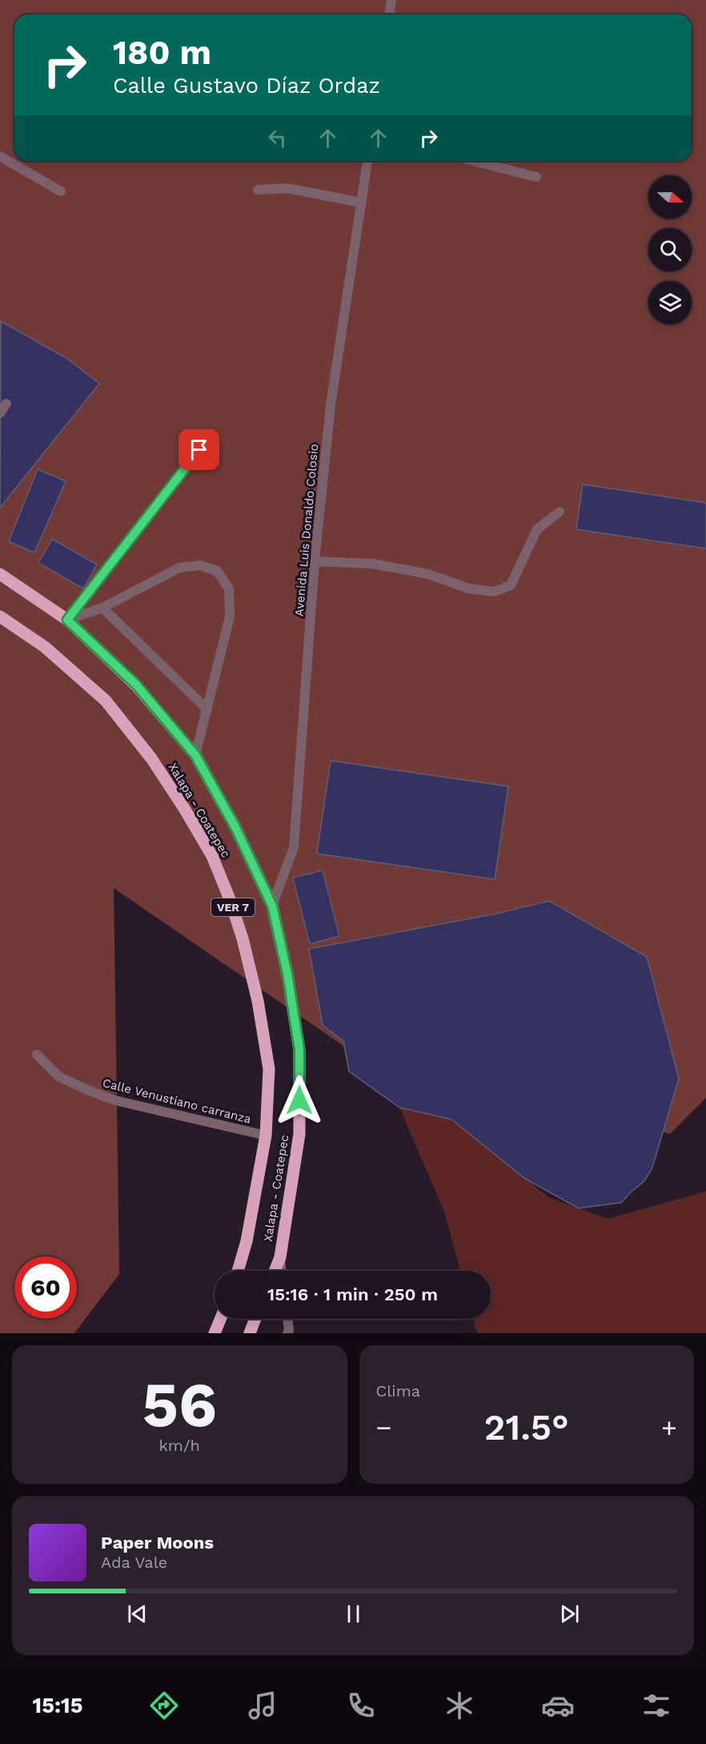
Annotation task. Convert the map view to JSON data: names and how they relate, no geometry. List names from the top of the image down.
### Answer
{
  "streets": {
    "main road": ["Xalapa - Coatepec", "VER 7"],
    "street": ["Avenida Luis Donaldo Colosio", "Calle Venustiano carranza"]
  },
  "crossings": [
    ["Avenida Luis Donaldo Colosio", "Xalapa - Coatepec"],
    ["Xalapa - Coatepec", "Calle Venustiano carranza"]
  ],
  "north": "right",
  "page": {
    "turn": ["180 m", "Calle Gustavo Díaz Ordaz"],
    "limit": "60",
    "trip": "15:16 · 1 min · 250 m",
    "tile": [
      ["56", "km/h"],
      "Clima"
    ],
    "heat": ["−", "21.5°", "+"],
    "song": ["Paper Moons", "Ada Vale"],
    "tabs": "15:15"
  }
}
